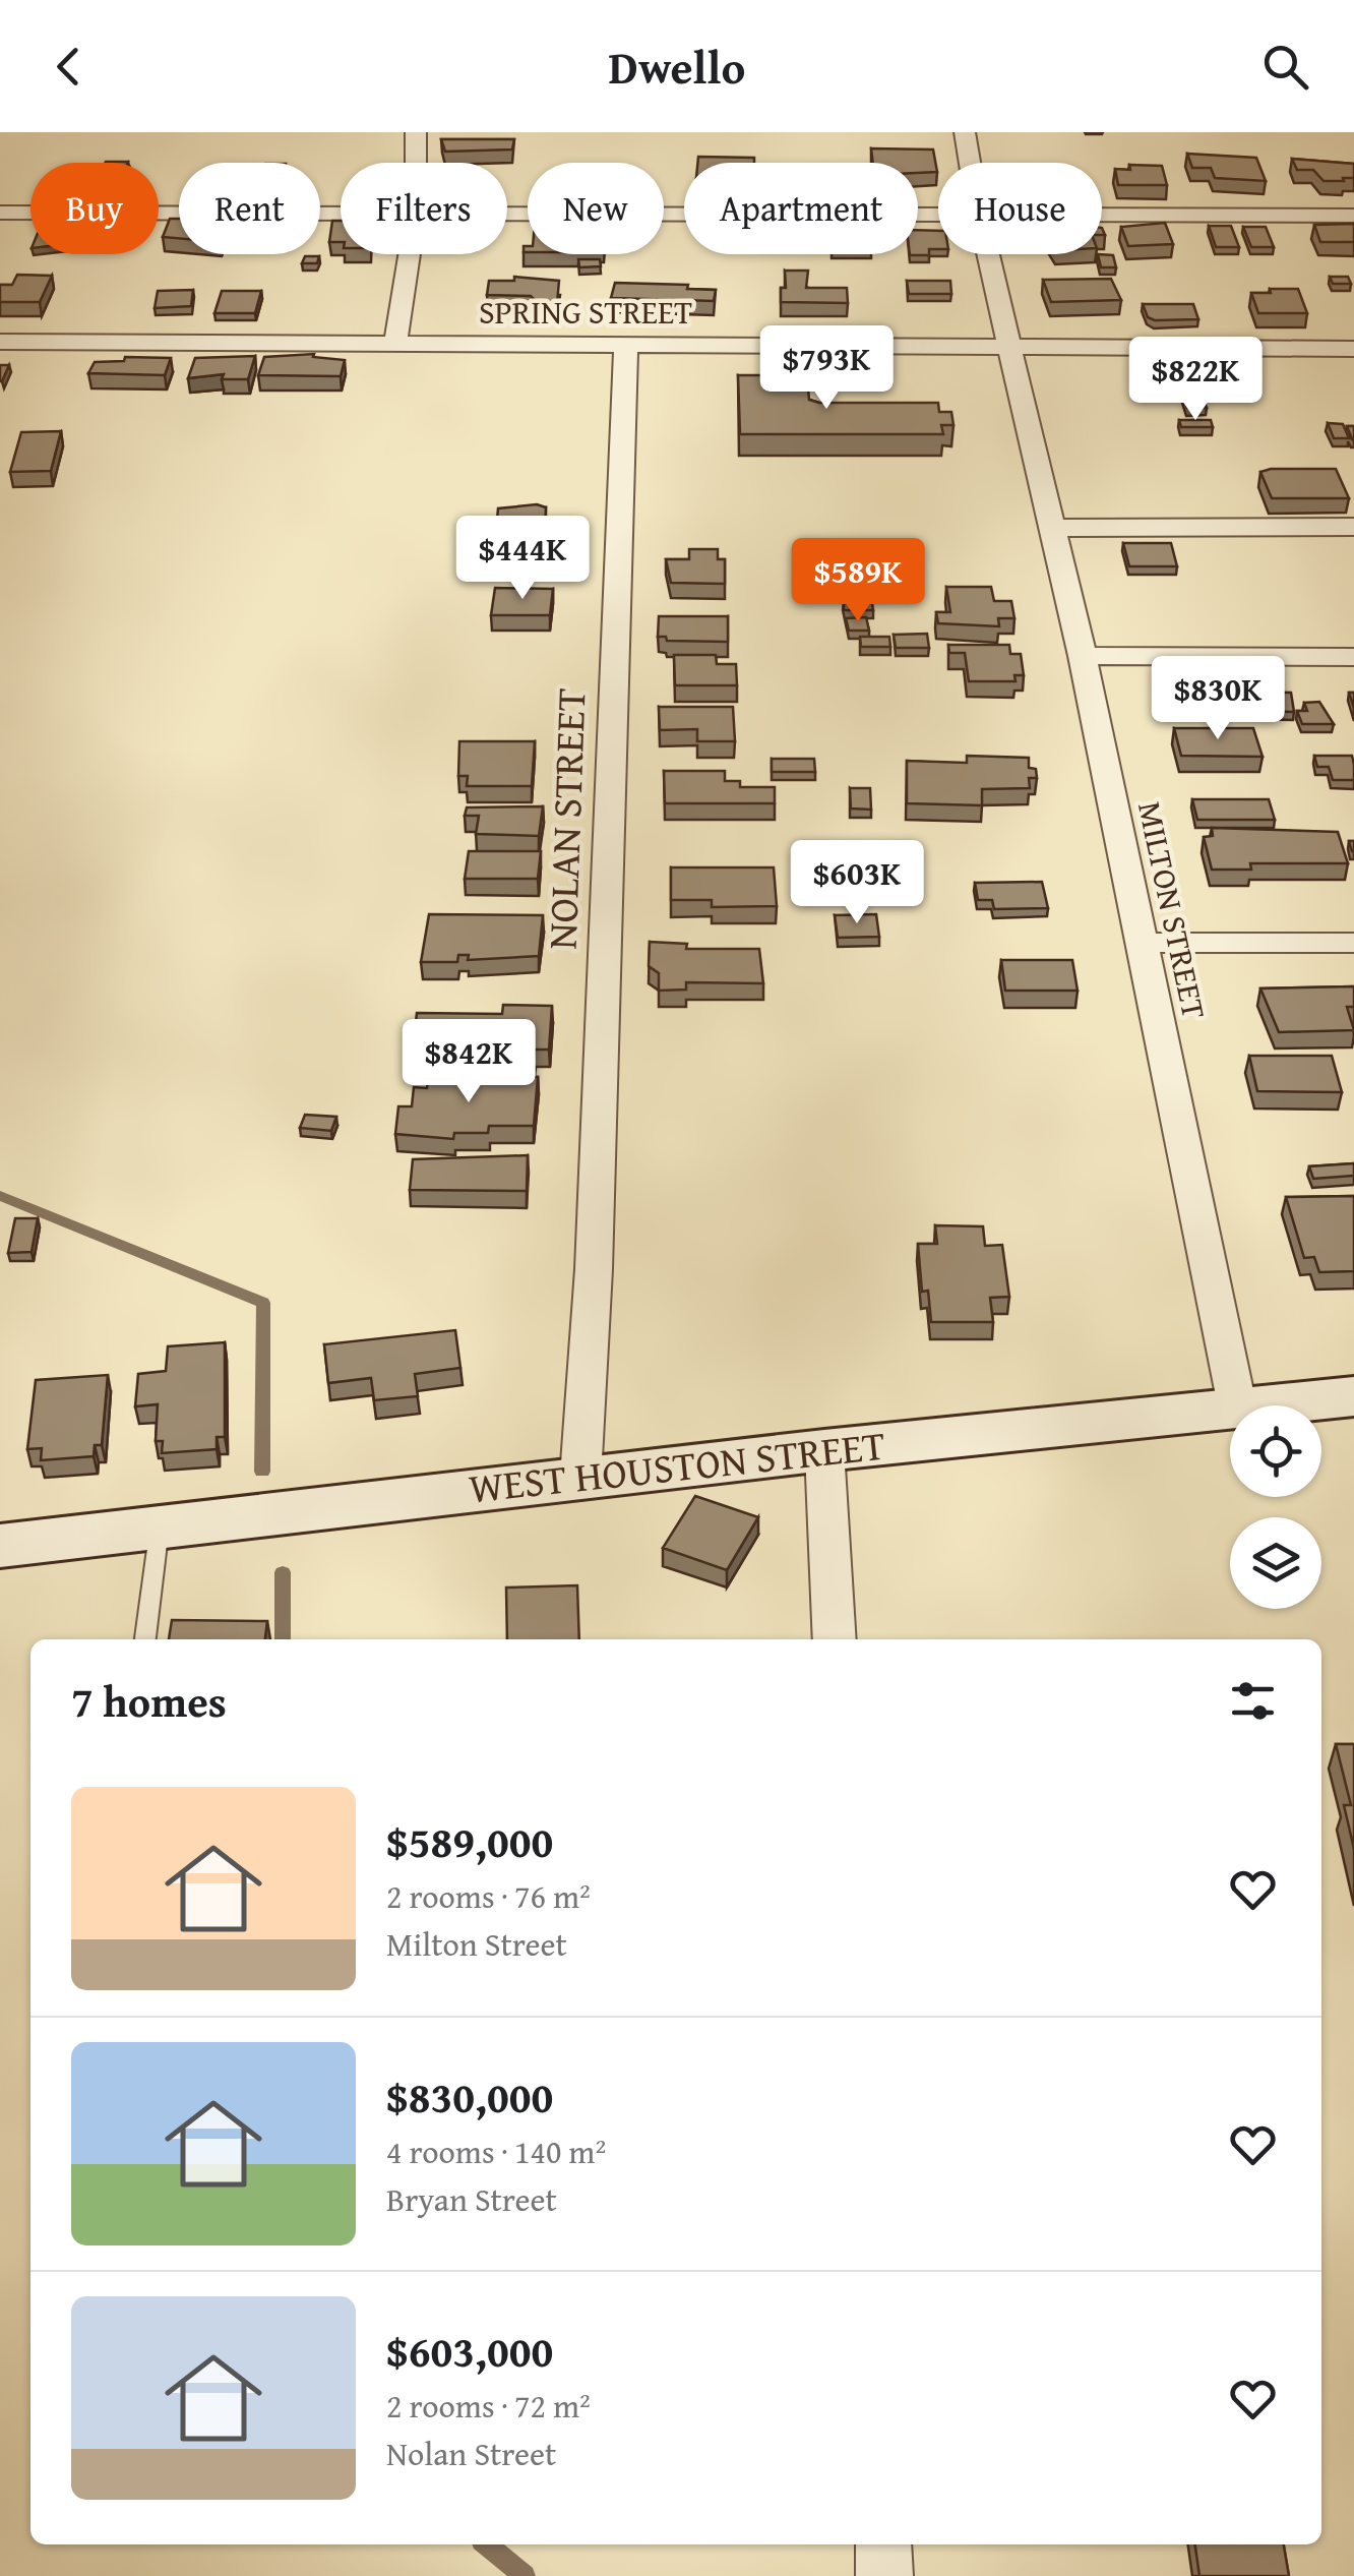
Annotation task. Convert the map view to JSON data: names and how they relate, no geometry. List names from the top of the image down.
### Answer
{
  "streets": {
    "main road": ["WEST HOUSTON STREET"],
    "street": ["SPRING STREET", "NOLAN STREET", "MILTON STREET"]
  },
  "crossings": [
    ["SPRING STREET", "NOLAN STREET"],
    ["SPRING STREET", "MILTON STREET"],
    ["NOLAN STREET", "WEST HOUSTON STREET"],
    ["MILTON STREET", "WEST HOUSTON STREET"]
  ],
  "page": {
    "header": "Dwello",
    "chip": [
      "Buy",
      "Rent",
      "Filters",
      "New",
      "Apartment",
      "House"
    ],
    "price": [
      "$793K",
      "$822K",
      "$444K",
      "$589K",
      "$830K",
      "$603K",
      "$842K"
    ],
    "heading": "7 homes",
    "list": [
      {
        "name": "$589,000",
        "note": "2 rooms · 76 m² · Milton Street"
      },
      {
        "name": "$830,000",
        "note": "4 rooms · 140 m² · Bryan Street"
      },
      {
        "name": "$603,000",
        "note": "2 rooms · 72 m² · Nolan Street"
      }
    ]
  }
}
